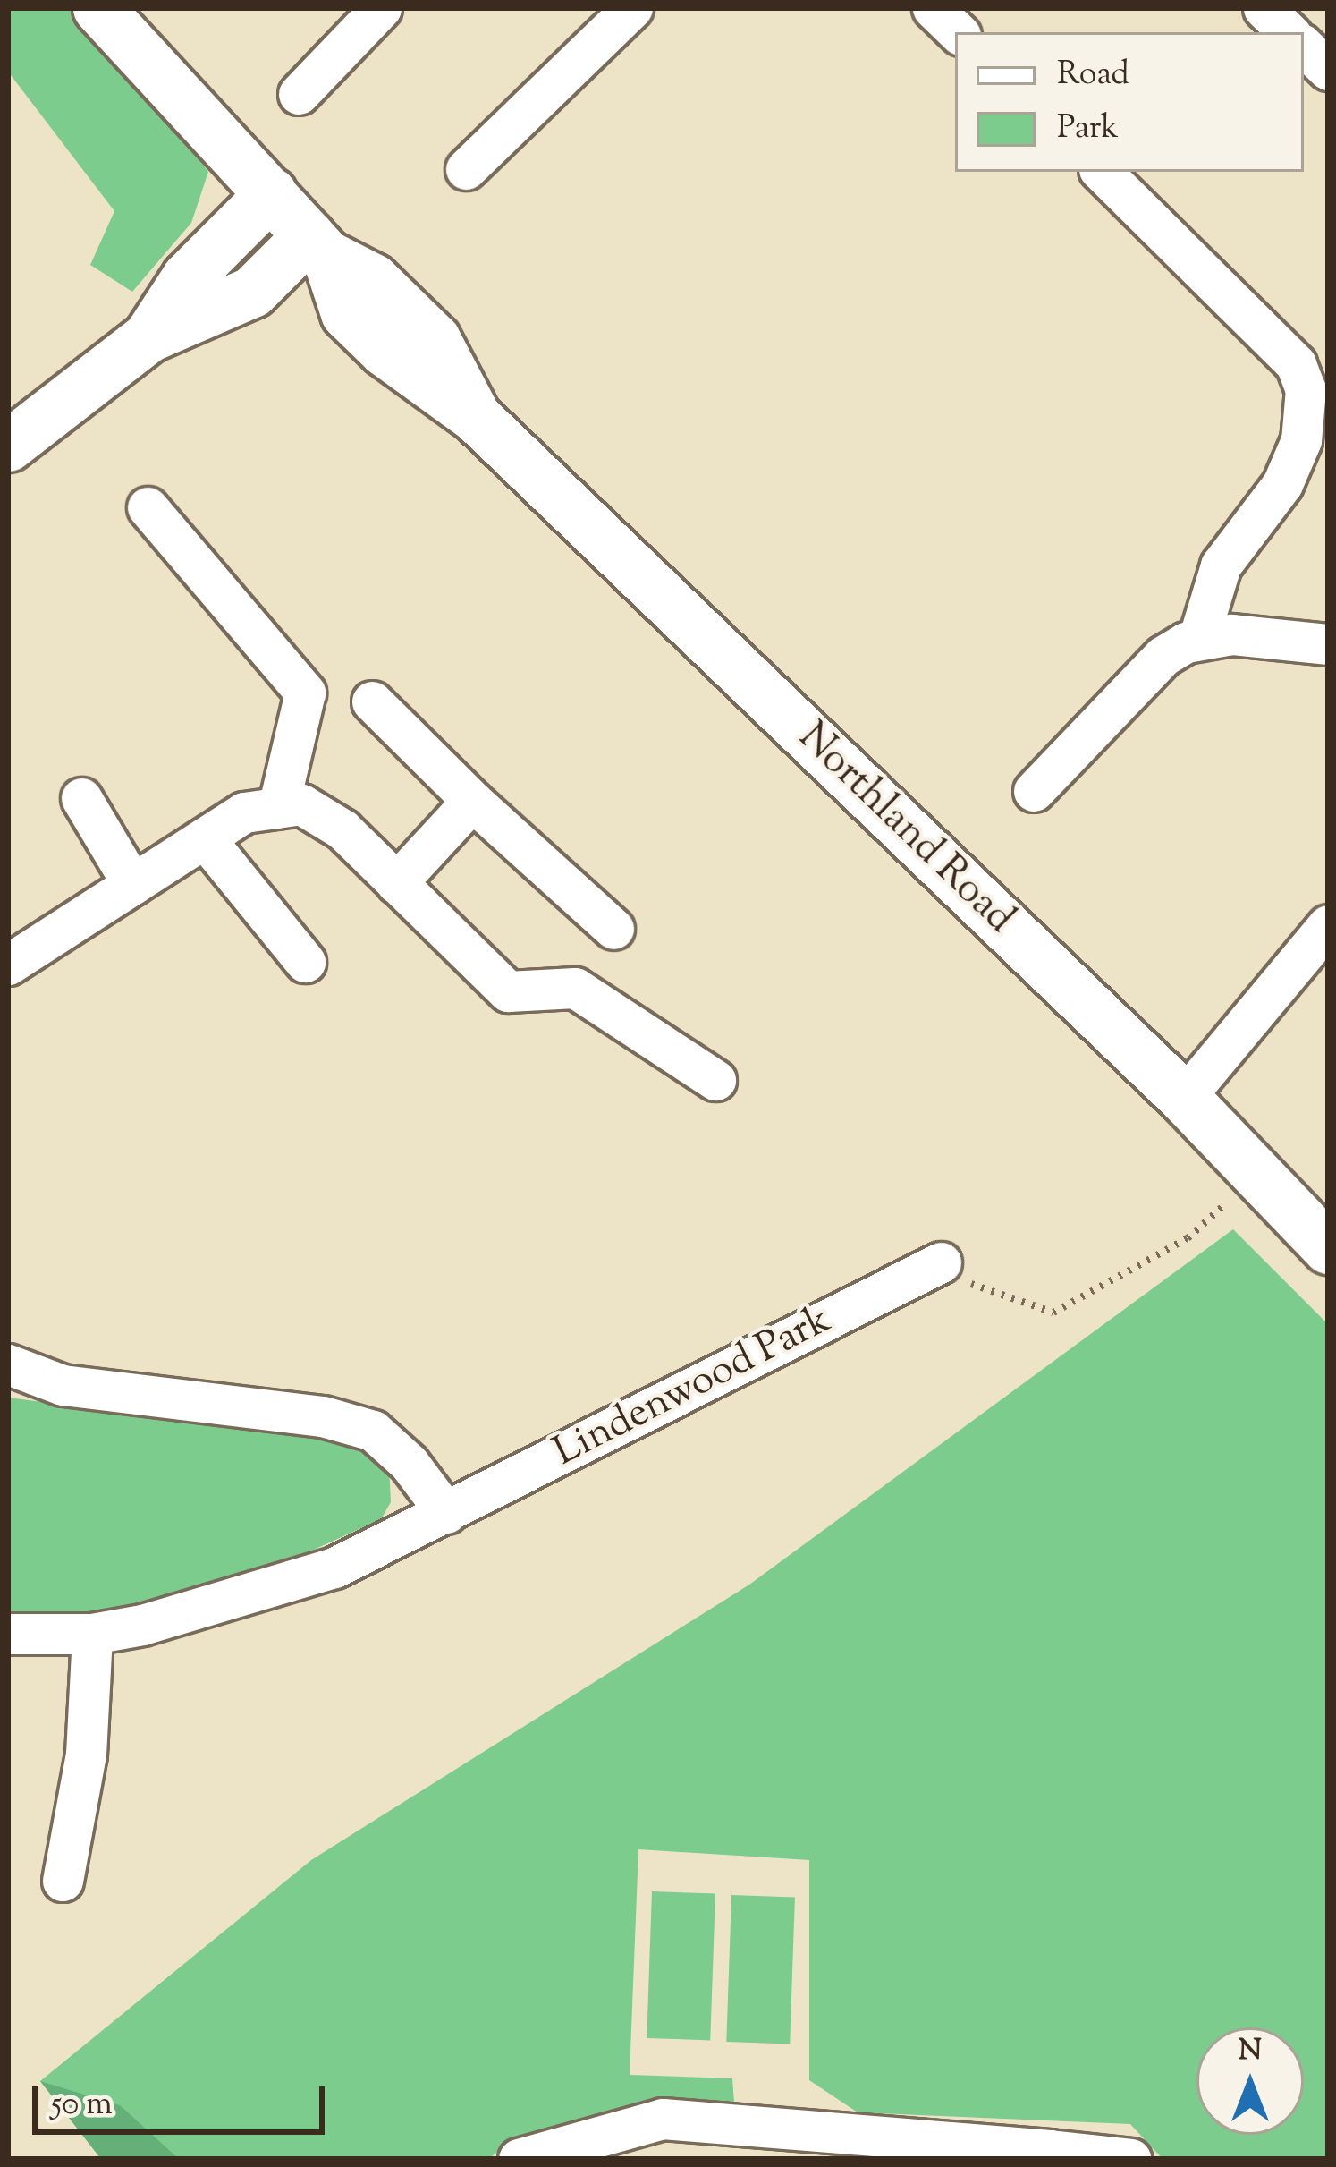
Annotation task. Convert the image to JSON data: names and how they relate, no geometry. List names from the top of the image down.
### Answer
{
  "streets": {
    "main road": ["Northland Road"],
    "street": ["Lindenwood Park"]
  },
  "legend": ["Road", "Park"],
  "scale_bar": "50 m",
  "north": "top"
}
